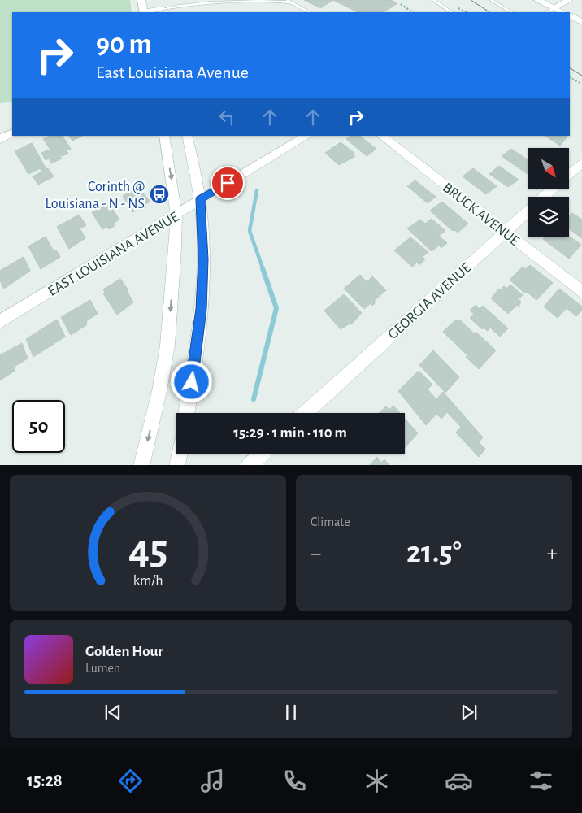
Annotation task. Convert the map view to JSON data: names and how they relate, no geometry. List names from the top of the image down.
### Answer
{
  "streets": {
    "street": ["BRUCK AVENUE", "EAST LOUISIANA AVENUE", "GEORGIA AVENUE"]
  },
  "crossings": [
    ["BRUCK AVENUE", "GEORGIA AVENUE"]
  ],
  "places": {
    "bus stop": ["Corinth @ Louisiana - N - NS"]
  },
  "north": "bottom right",
  "page": {
    "turn": ["90 m", "East Louisiana Avenue"],
    "limit": "50",
    "trip": "15:29 · 1 min · 110 m",
    "tile": "Climate",
    "heat": ["−", "21.5°", "+"],
    "song": ["Golden Hour", "Lumen"],
    "tabs": "15:28",
    "gauge": ["45", "km/h"]
  }
}
